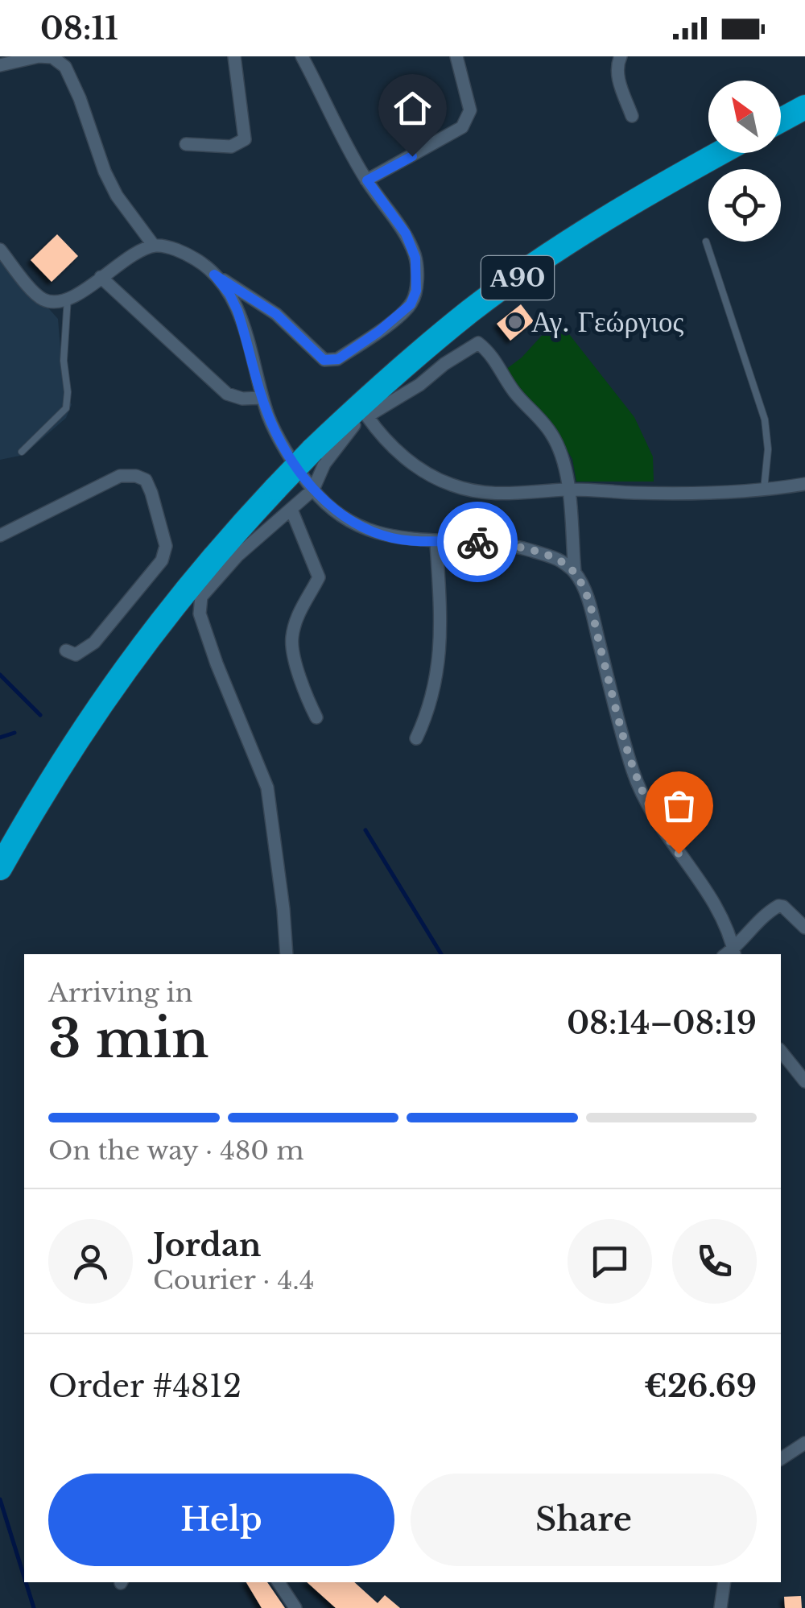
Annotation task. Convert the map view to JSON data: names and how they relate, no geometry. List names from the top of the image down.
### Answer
{
  "streets": {
    "highway": ["Α90"]
  },
  "places": ["Αγ. Γεώργιος"],
  "north": "top left",
  "page": {
    "status": "08:11",
    "heading": ["3 min", "Arriving in", "08:14–08:19"],
    "panel": [
      "Jordan",
      "Courier · 4.4",
      "Order #4812",
      "€26.69"
    ],
    "bar": "On the way · 480 m",
    "buttons": ["Help", "Share"]
  }
}
